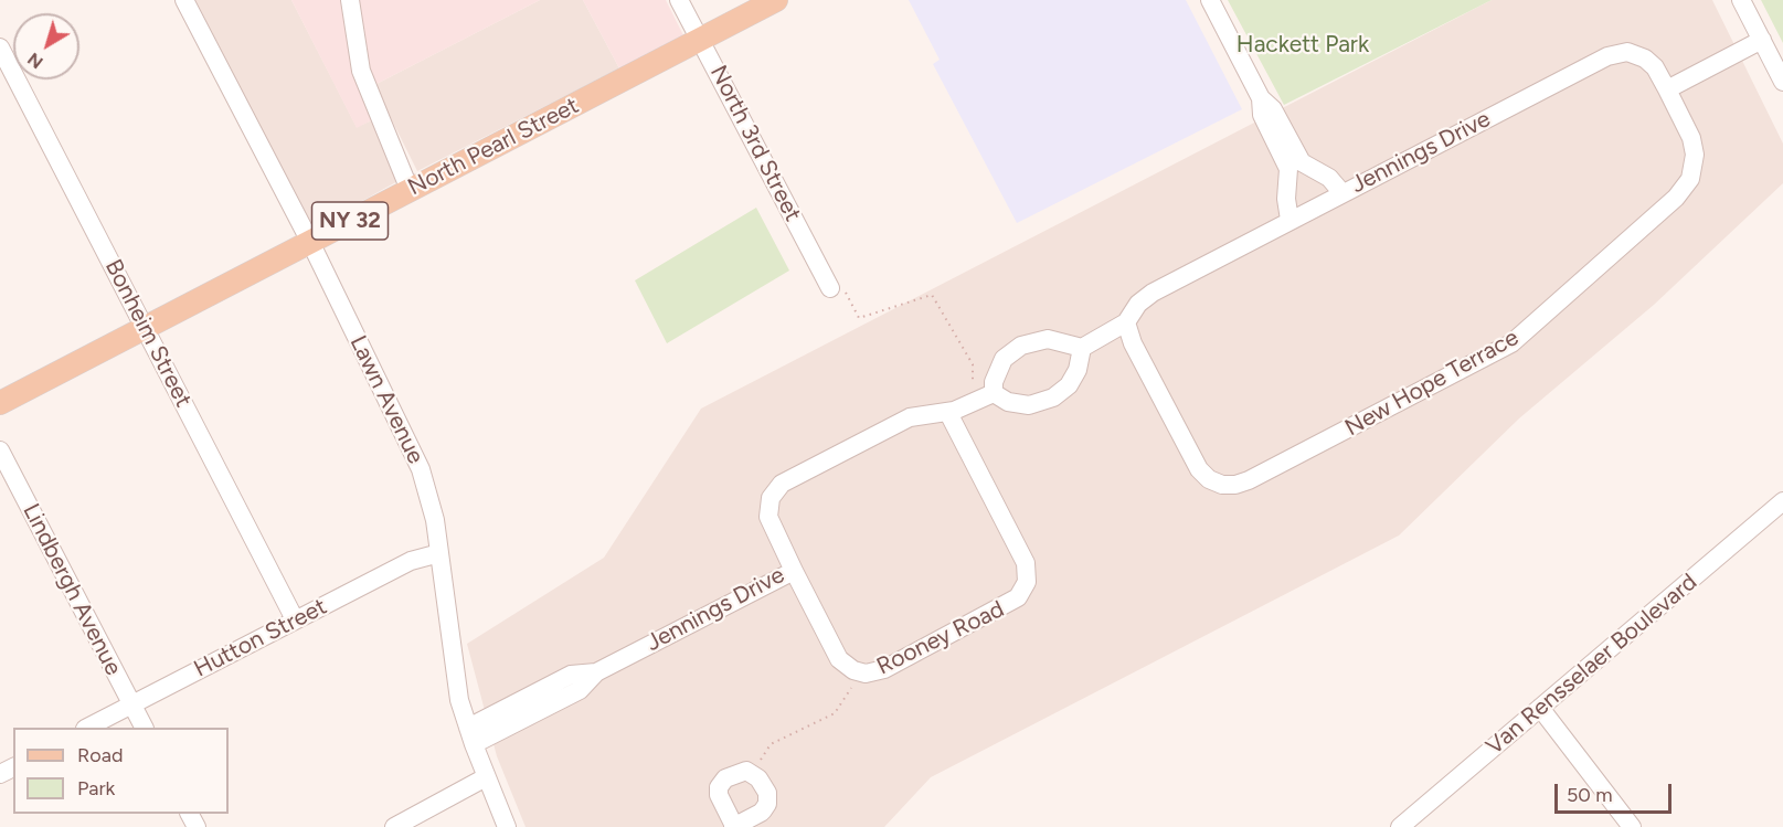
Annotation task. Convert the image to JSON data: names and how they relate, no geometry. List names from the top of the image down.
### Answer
{
  "streets": {
    "main road": ["North Pearl Street", "NY 32"],
    "street": [
      "North 3rd Street",
      "Jennings Drive",
      "Bonheim Street",
      "New Hope Terrace",
      "Lawn Avenue",
      "Lindbergh Avenue",
      "Hutton Street",
      "Rooney Road",
      "Van Rensselaer Boulevard"
    ]
  },
  "crossings": [
    ["North 3rd Street", "North Pearl Street"],
    ["North Pearl Street", "Bonheim Street"],
    ["North Pearl Street", "Lawn Avenue"],
    ["Jennings Drive", "New Hope Terrace"],
    ["Jennings Drive", "Lawn Avenue"],
    ["Jennings Drive", "Rooney Road"],
    ["Bonheim Street", "Hutton Street"],
    ["Lawn Avenue", "Hutton Street"],
    ["Lindbergh Avenue", "Hutton Street"]
  ],
  "parks": ["Hackett Park"],
  "legend": ["Road", "Park"],
  "scale_bar": "50 m",
  "north": "bottom left"
}
